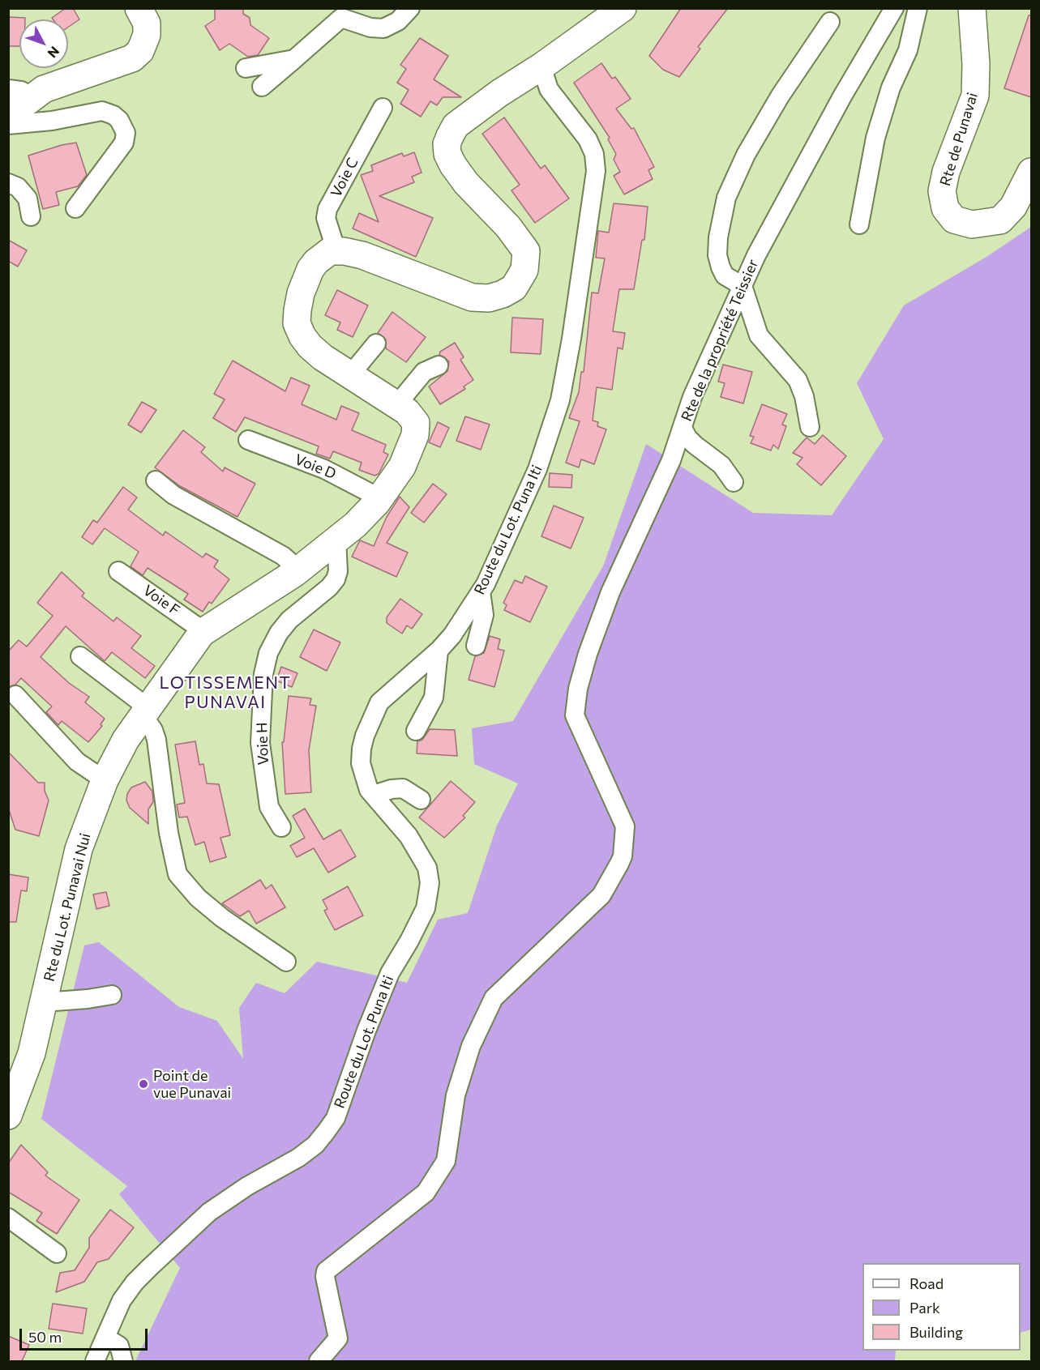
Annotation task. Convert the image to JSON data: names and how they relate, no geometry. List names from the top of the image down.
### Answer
{
  "streets": {
    "main road": ["Rte de Punavai", "Rte du Lot. Punavai Nui"],
    "street": [
      "Voie C",
      "Rte de la propriété Teissier",
      "Voie D",
      "Route du Lot. Puna Iti",
      "Voie F",
      "Voie H"
    ]
  },
  "crossings": [
    ["Voie C", "Rte du Lot. Punavai Nui"],
    ["Voie D", "Rte du Lot. Punavai Nui"],
    ["Voie F", "Rte du Lot. Punavai Nui"],
    ["Voie H", "Rte du Lot. Punavai Nui"]
  ],
  "districts": ["LOTISSEMENT PUNAVAI"],
  "places": ["Point de vue Punavai"],
  "legend": ["Road", "Park", "Building"],
  "scale_bar": "50 m",
  "north": "bottom right"
}
